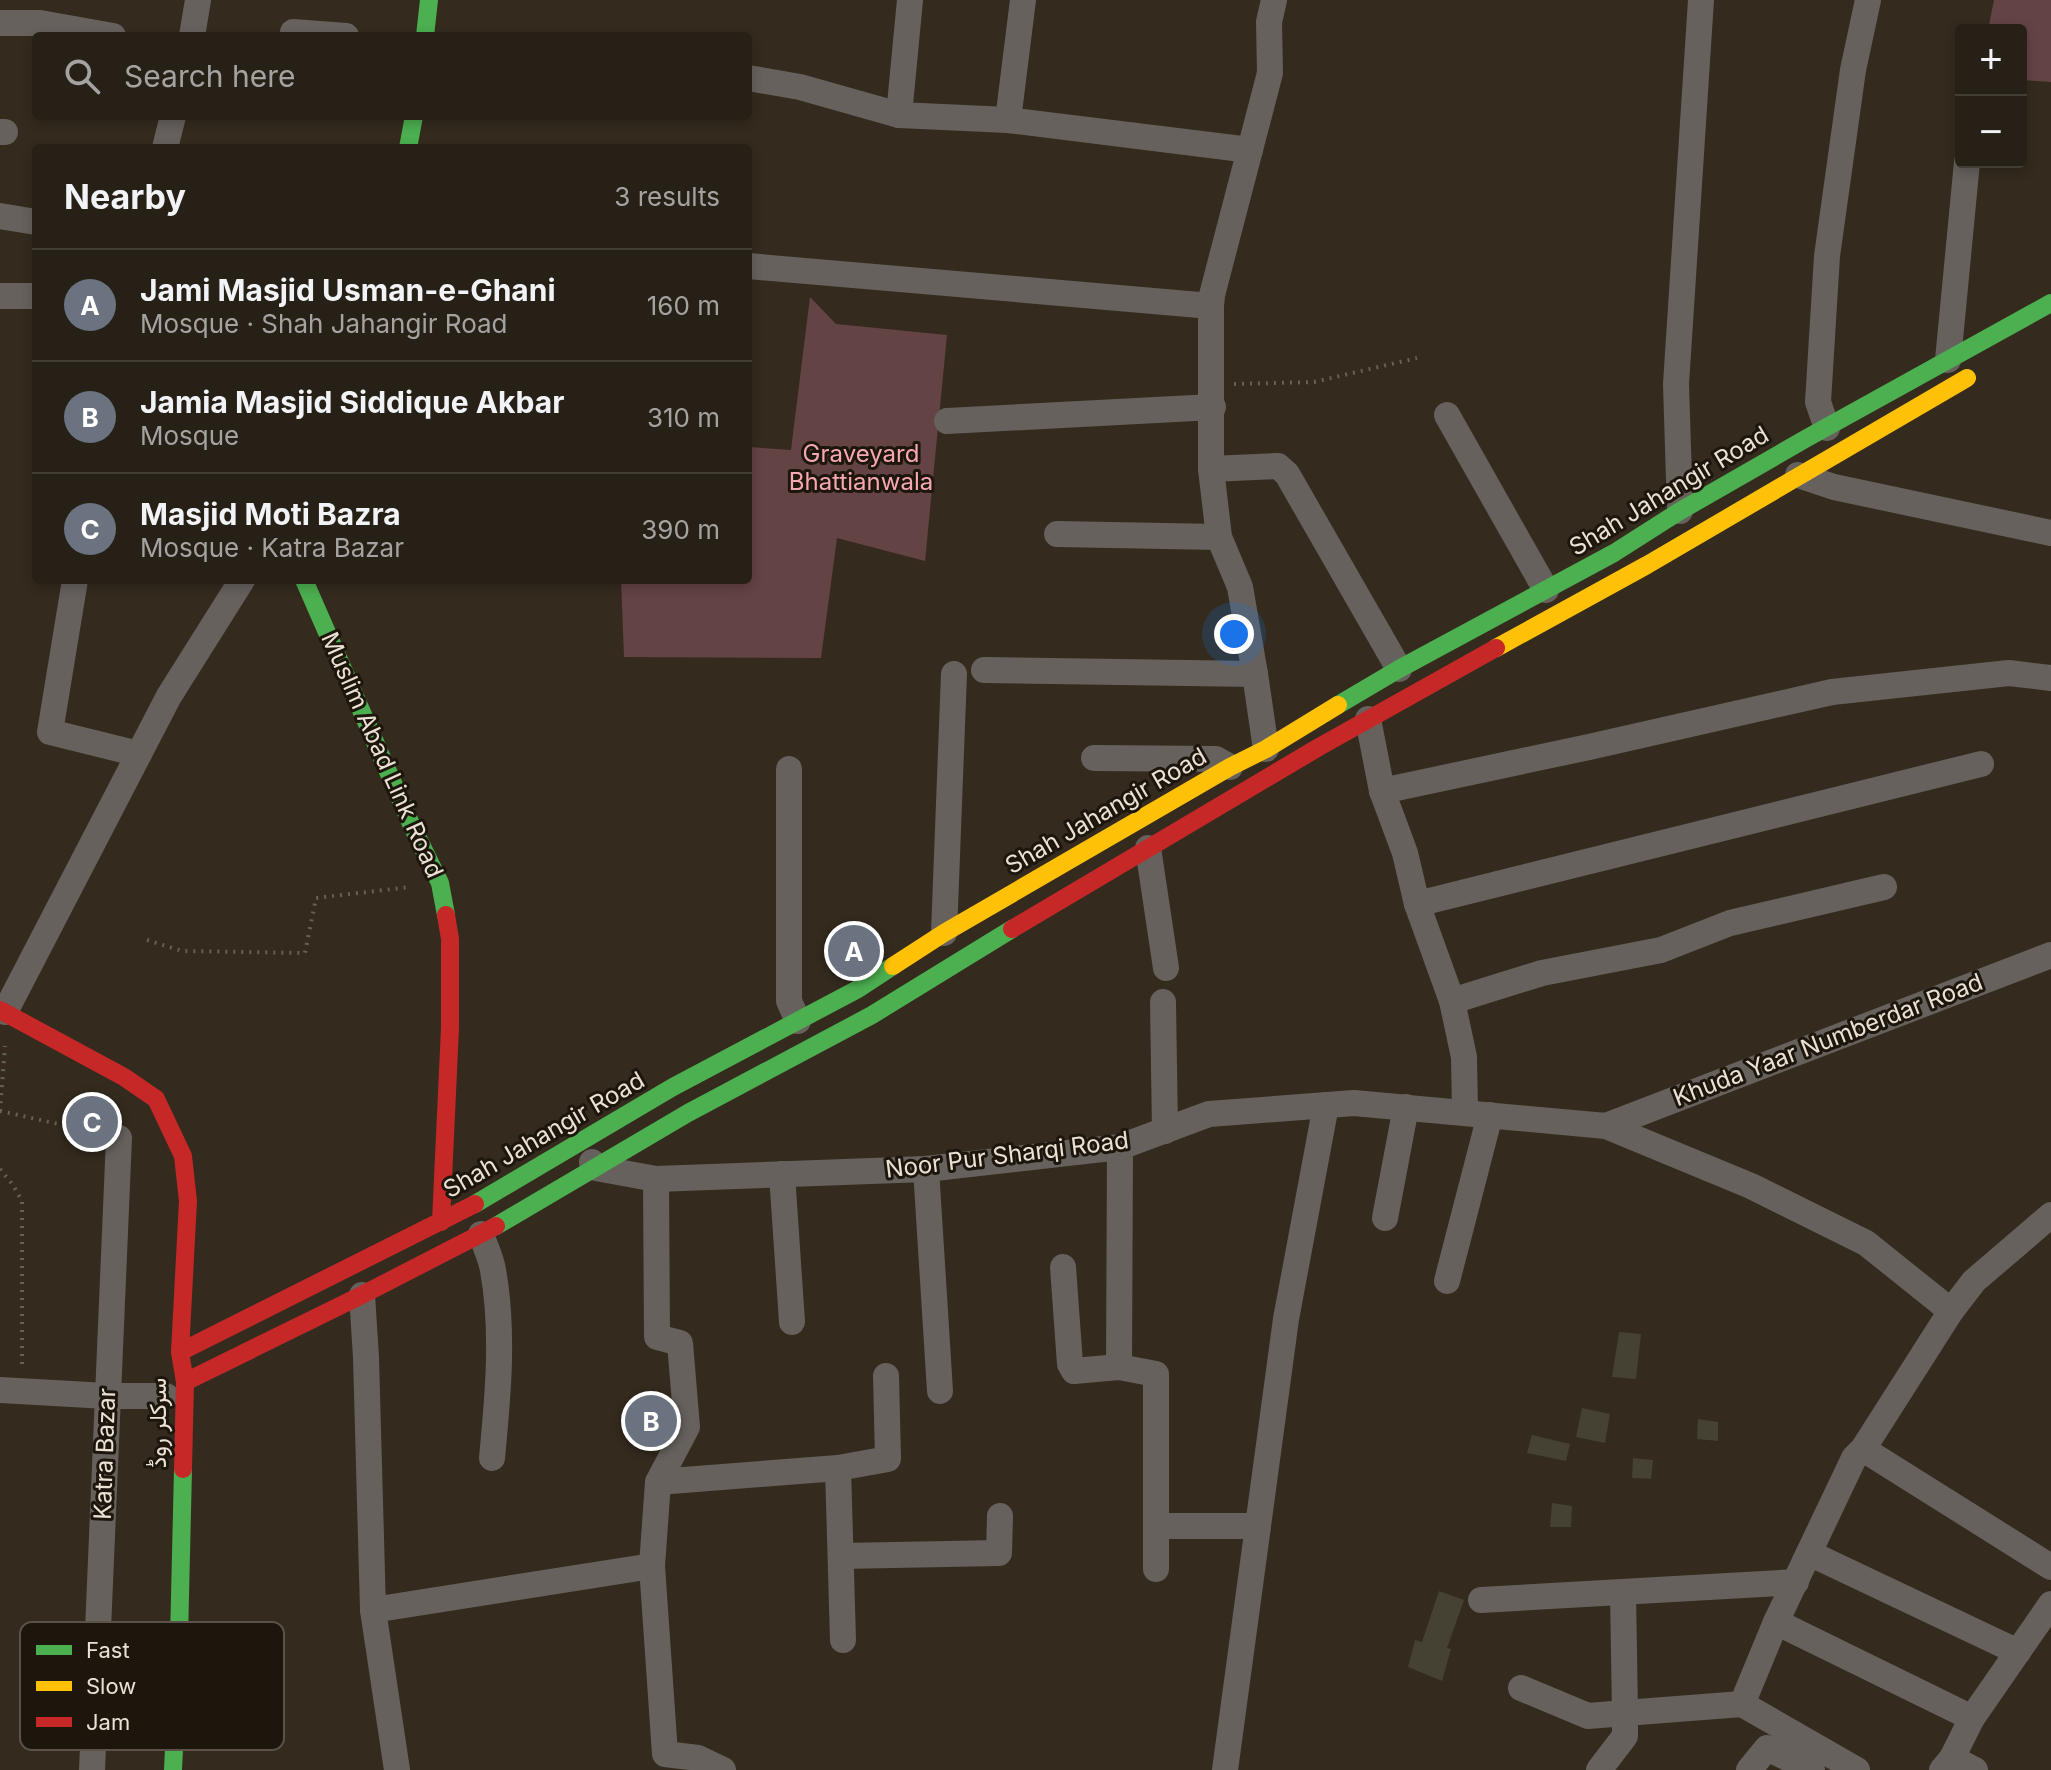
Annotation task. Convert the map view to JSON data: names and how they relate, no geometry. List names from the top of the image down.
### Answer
{
  "streets": {
    "street": [
      "Shah Jahangir Road",
      "Muslim Abad Link Road",
      "Khuda Yaar Numberdar Road",
      "Noor Pur Sharqi Road",
      "سرکلر روڈ",
      "Katra Bazar"
    ]
  },
  "crossings": [
    ["Shah Jahangir Road", "Muslim Abad Link Road"],
    ["Shah Jahangir Road", "Noor Pur Sharqi Road"],
    ["Shah Jahangir Road", "سرکلر روڈ"],
    ["Khuda Yaar Numberdar Road", "Noor Pur Sharqi Road"]
  ],
  "parks": ["Graveyard Bhattianwala"],
  "legend": ["Fast", "Slow", "Jam"],
  "page": {
    "map_buttons": ["+", "−"],
    "search": "Search here",
    "heading": ["Nearby", "3 results"],
    "list": [
      {
        "mark": "A",
        "name": "Jami Masjid Usman-e-Ghani",
        "note": "Mosque · Shah Jahangir Road",
        "value": "160 m"
      },
      {
        "mark": "B",
        "name": "Jamia Masjid Siddique Akbar",
        "note": "Mosque",
        "value": "310 m"
      },
      {
        "mark": "C",
        "name": "Masjid Moti Bazra",
        "note": "Mosque · Katra Bazar",
        "value": "390 m"
      }
    ],
    "pins": ["A", "C", "B"]
  }
}
